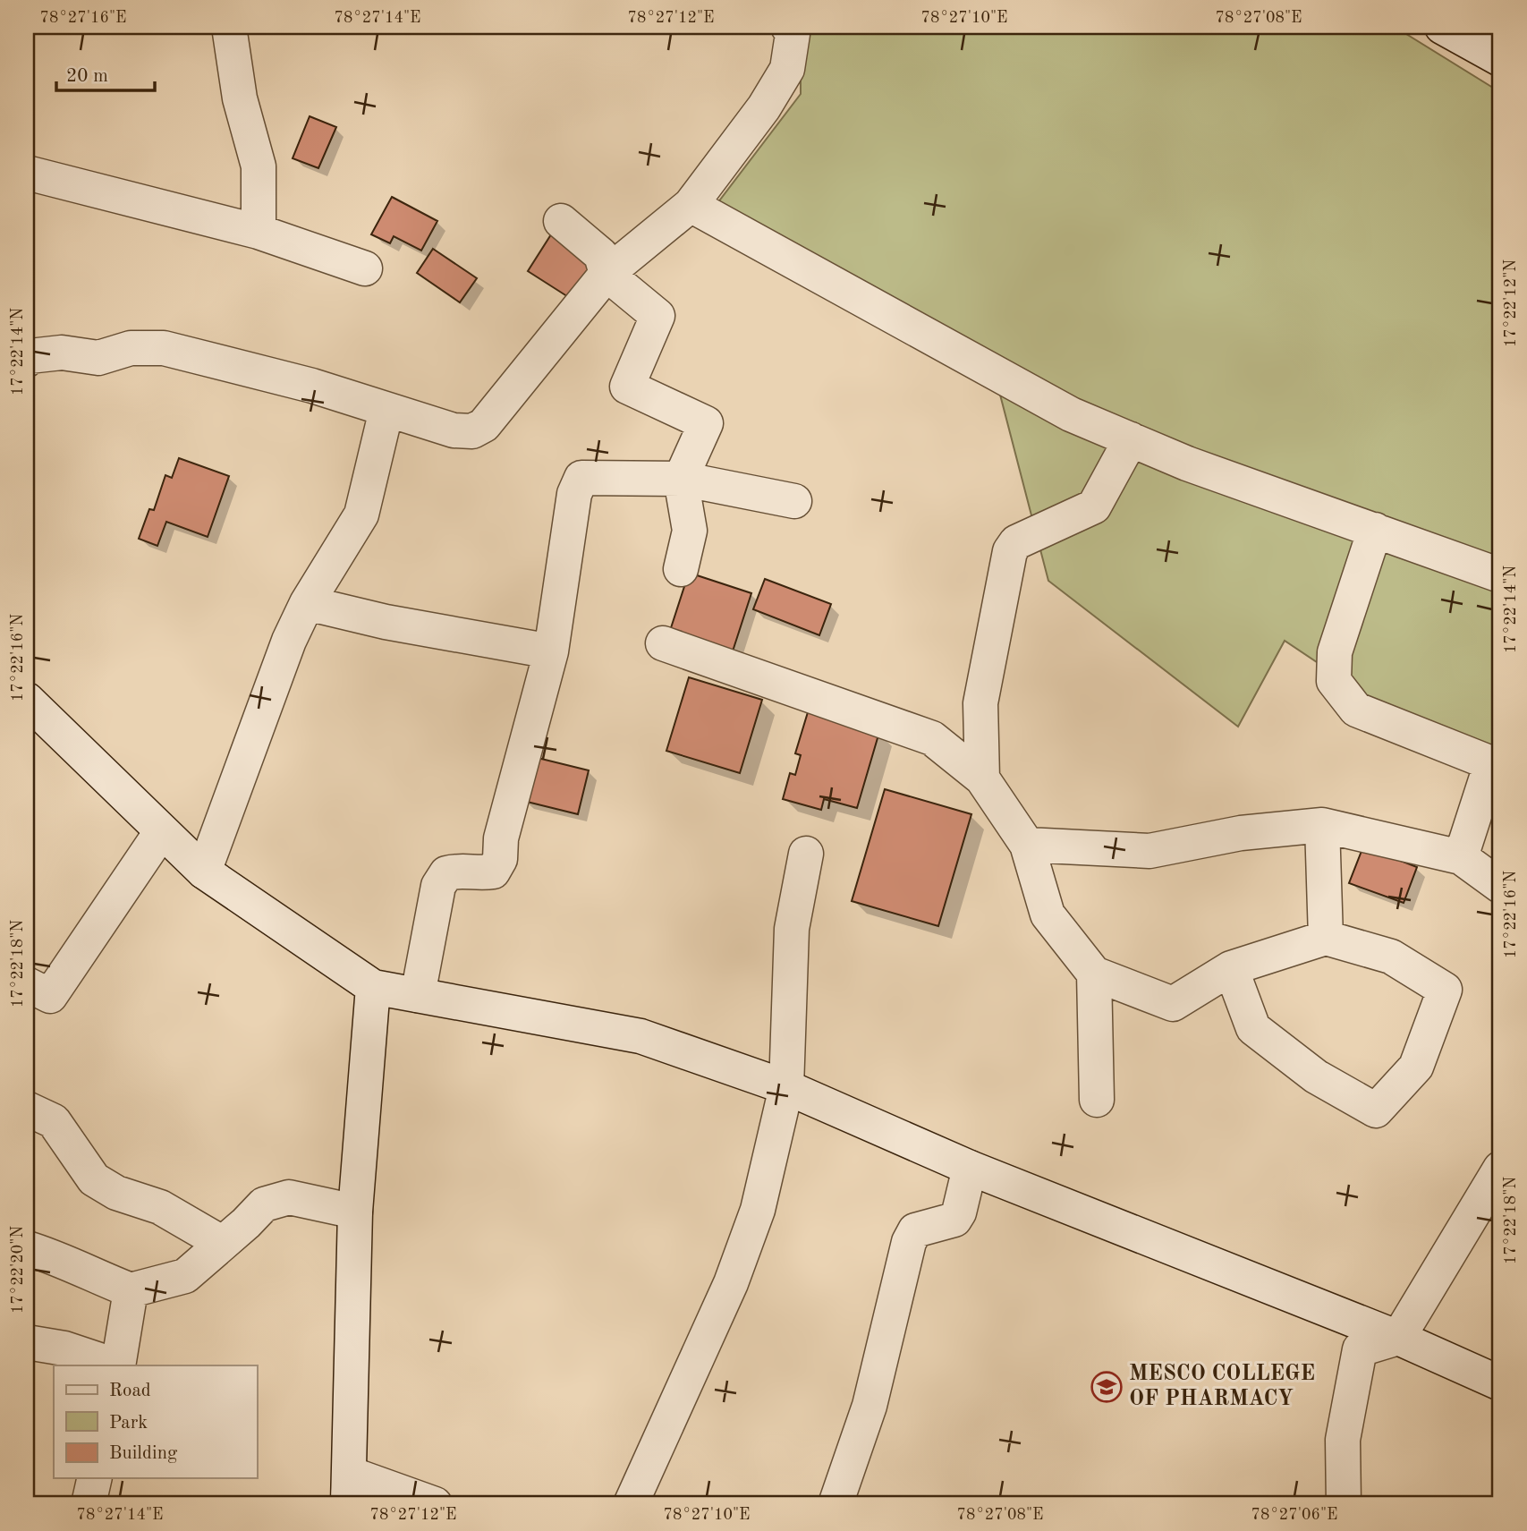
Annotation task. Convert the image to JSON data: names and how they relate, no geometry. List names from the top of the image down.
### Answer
{
  "places": {
    "school or university": ["MESCO COLLEGE OF PHARMACY"]
  },
  "legend": ["Road", "Park", "Building"],
  "scale_bar": "20 m",
  "coordinates": [
    "78°27'16\"E",
    "78°27'14\"E",
    "78°27'12\"E",
    "78°27'10\"E",
    "78°27'08\"E",
    "17°22'12\"N",
    "17°22'14\"N",
    "17°22'16\"N",
    "17°22'18\"N",
    "17°22'20\"N",
    "78°27'06\"E"
  ]
}
